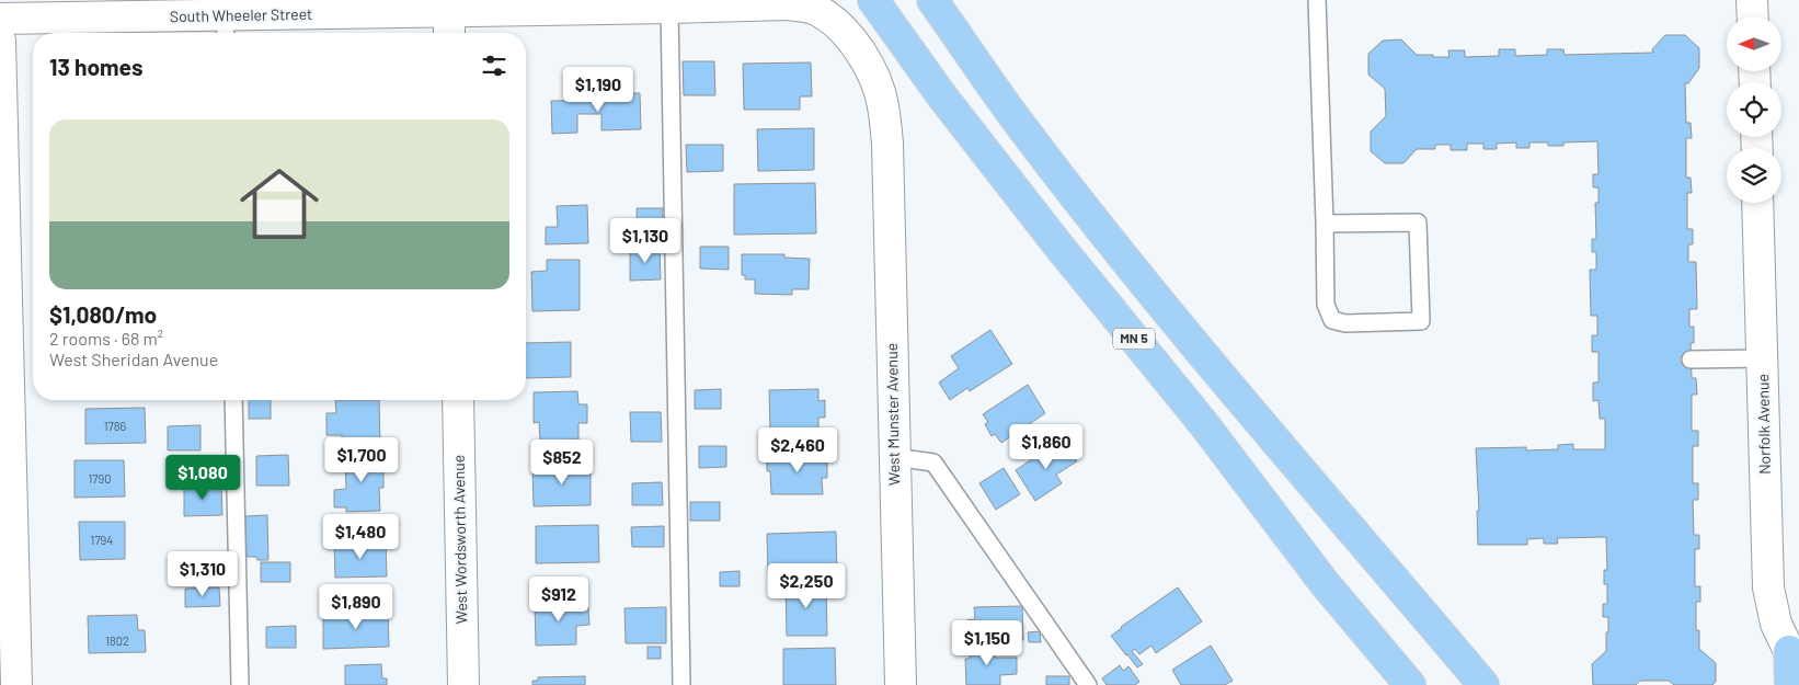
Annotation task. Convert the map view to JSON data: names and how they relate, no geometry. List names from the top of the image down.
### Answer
{
  "streets": {
    "highway": ["MN 5"],
    "street": [
      "South Wheeler Street",
      "West Munster Avenue",
      "Norfolk Avenue",
      "West Wordsworth Avenue"
    ]
  },
  "crossings": [
    ["South Wheeler Street", "West Munster Avenue"]
  ],
  "house_numbers": [
    "1786",
    "1790",
    "1794",
    "1802"
  ],
  "north": "left",
  "page": {
    "heading": "13 homes",
    "price": [
      "$1,190",
      "$1,130",
      "$1,860",
      "$2,460",
      "$1,700",
      "$852",
      "$1,080",
      "$1,480",
      "$1,310",
      "$2,250",
      "$912",
      "$1,890",
      "$1,150"
    ],
    "list": [
      {
        "name": "$1,080/mo",
        "note": "2 rooms · 68 m² · West Sheridan Avenue"
      }
    ]
  }
}
